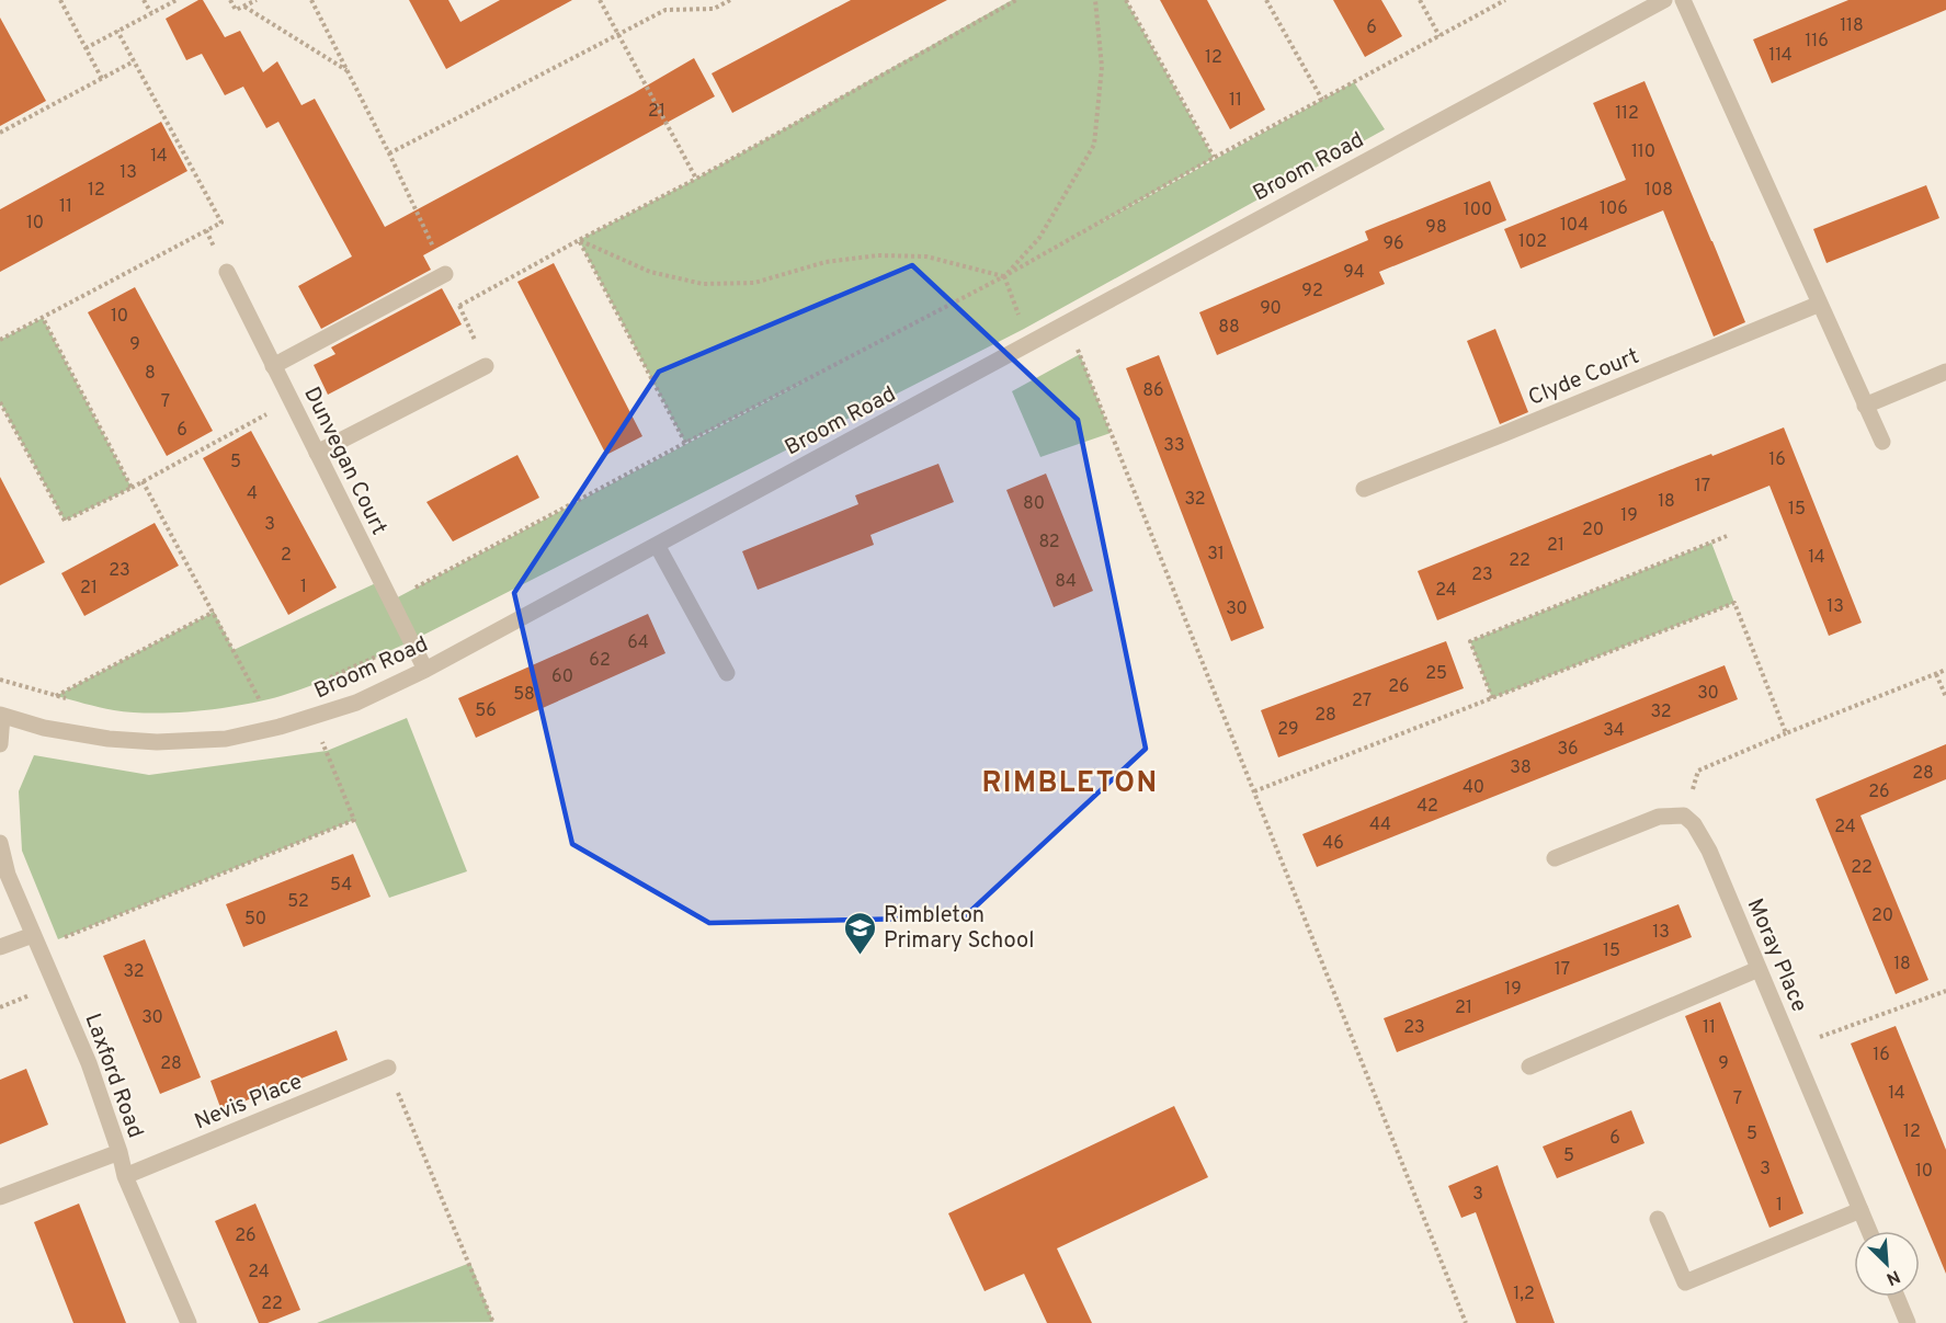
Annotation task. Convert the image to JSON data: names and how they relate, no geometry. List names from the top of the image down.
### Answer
{
  "streets": {
    "street": [
      "Broom Road",
      "Clyde Court",
      "Dunvegan Court",
      "Moray Place",
      "Laxford Road",
      "Nevis Place"
    ]
  },
  "crossings": [
    ["Broom Road", "Dunvegan Court"],
    ["Laxford Road", "Nevis Place"]
  ],
  "districts": ["RIMBLETON"],
  "places": {
    "school or university": ["Rimbleton Primary School"]
  },
  "house_numbers": [
    "118",
    "6",
    "116",
    "114",
    "12",
    "11",
    "21",
    "112",
    "110",
    "14",
    "13",
    "12",
    "108",
    "11",
    "106",
    "100",
    "10",
    "104",
    "98",
    "102",
    "96",
    "94",
    "92",
    "90",
    "10",
    "88",
    "9",
    "8",
    "86",
    "7",
    "6",
    "33",
    "16",
    "5",
    "17",
    "4",
    "32",
    "18",
    "80",
    "15",
    "19",
    "3",
    "20",
    "82",
    "21",
    "31",
    "2",
    "14",
    "22",
    "23",
    "23",
    "84",
    "1",
    "21",
    "24",
    "13",
    "30",
    "64",
    "62",
    "25",
    "60",
    "26",
    "30",
    "58",
    "27",
    "56",
    "32",
    "28",
    "29",
    "34",
    "36",
    "38",
    "28",
    "40",
    "26",
    "42",
    "44",
    "24",
    "46",
    "22",
    "54",
    "52",
    "20",
    "50",
    "13",
    "15",
    "18",
    "17",
    "32",
    "19",
    "21",
    "30",
    "23",
    "11",
    "16",
    "28",
    "9",
    "14",
    "7",
    "12",
    "5",
    "6",
    "5",
    "3",
    "10",
    "3",
    "1",
    "26",
    "24",
    "1,2",
    "22"
  ],
  "north": "bottom right"
}
